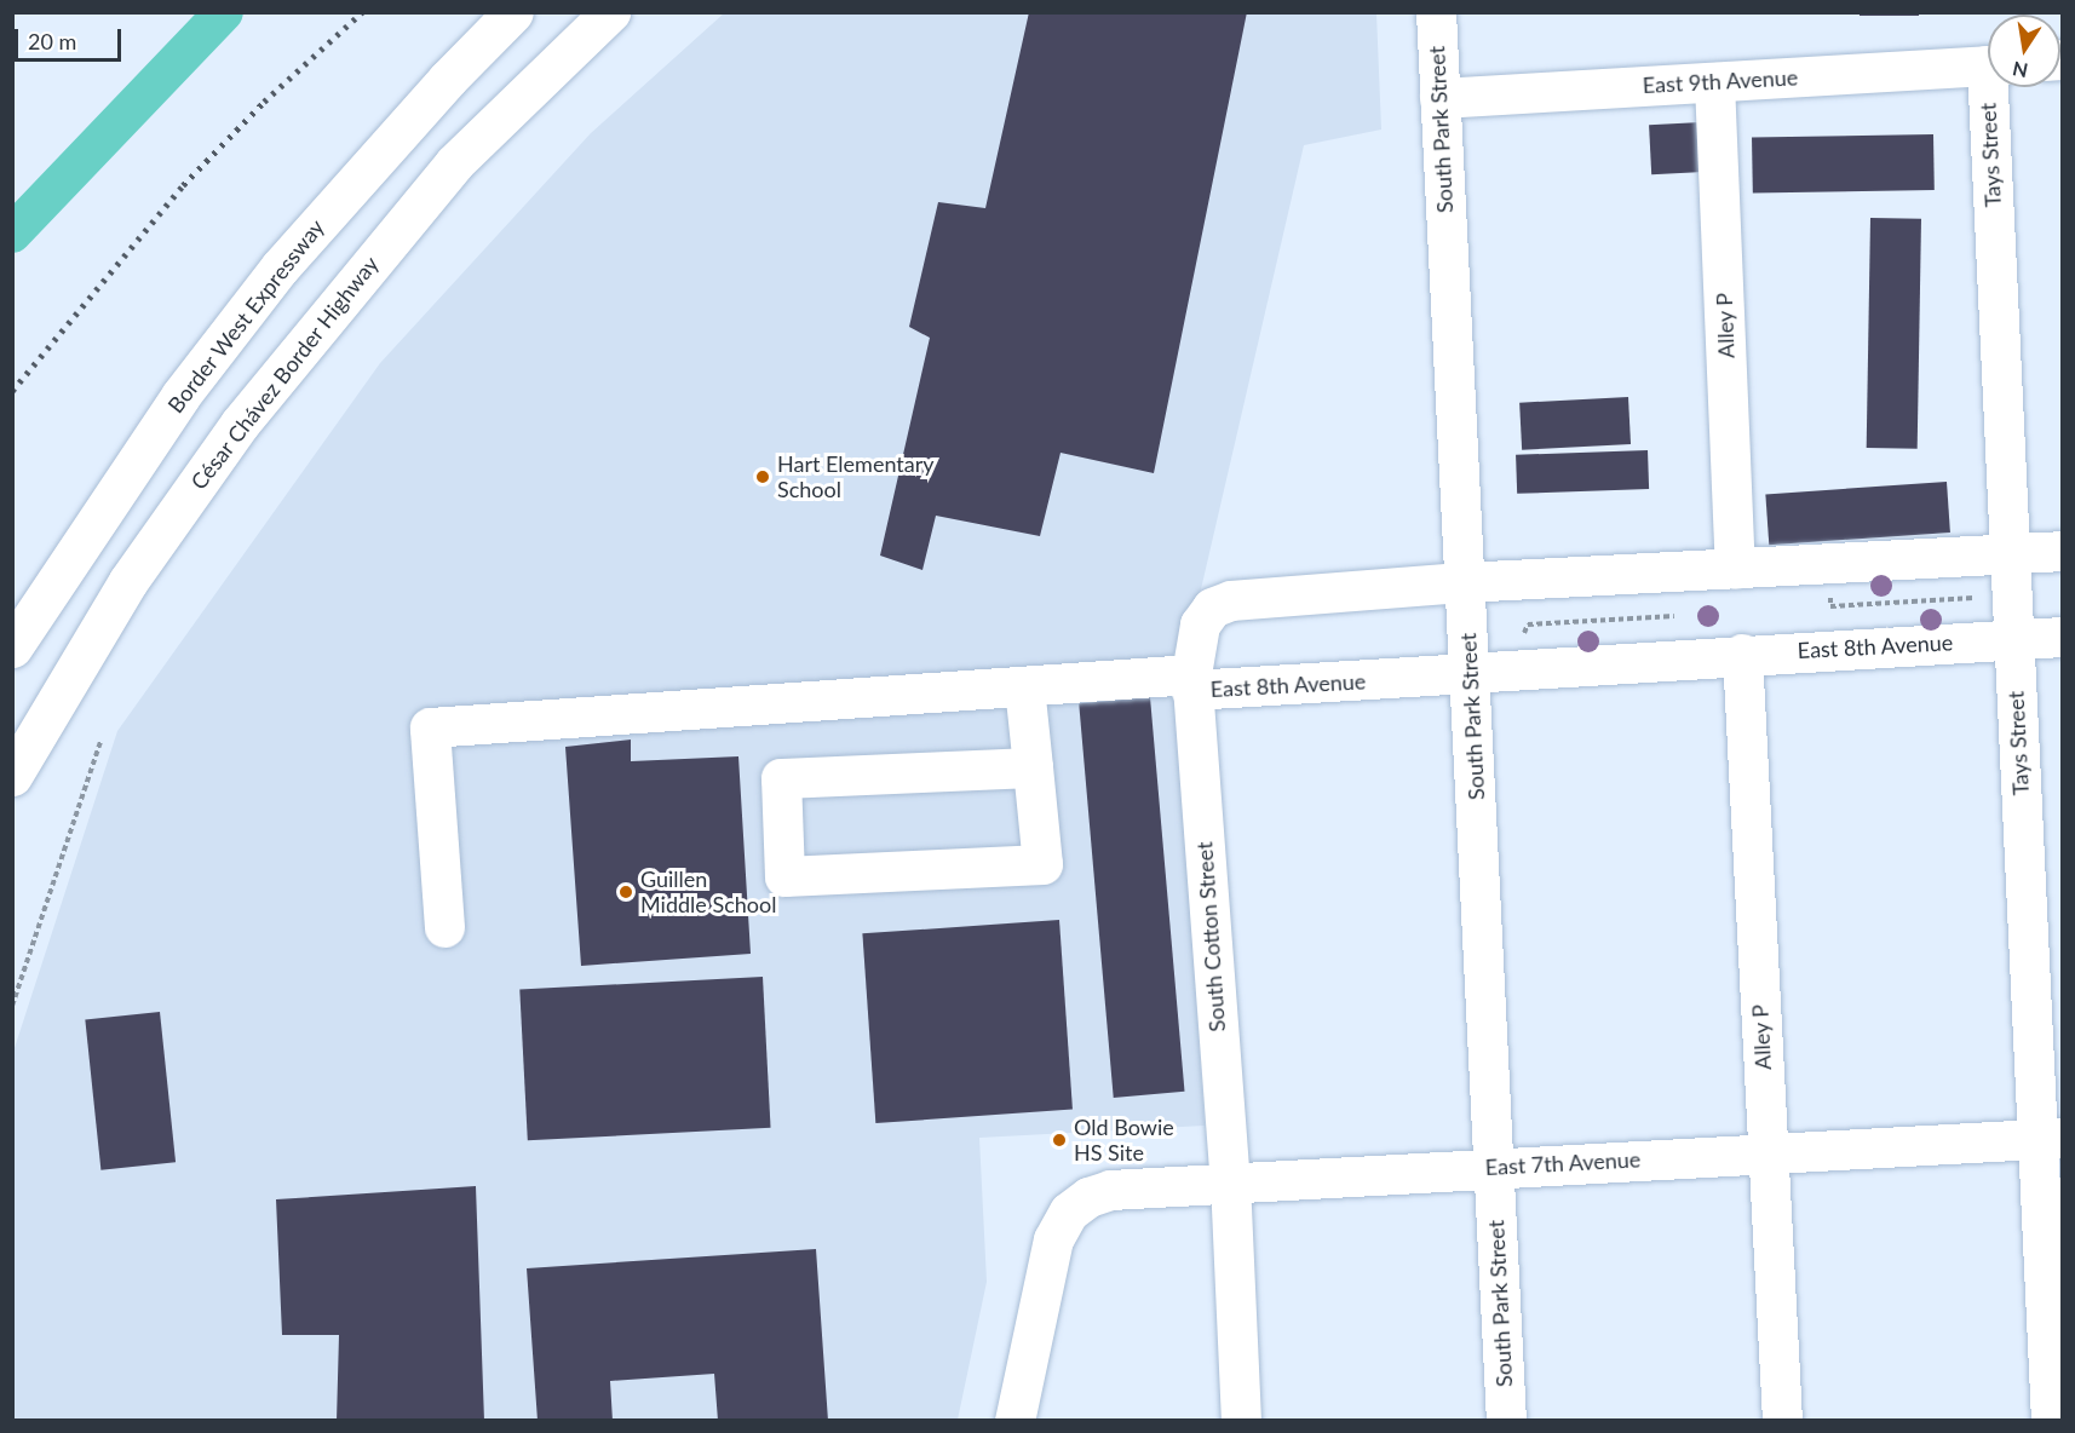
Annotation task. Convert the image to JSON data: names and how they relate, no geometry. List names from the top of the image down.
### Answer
{
  "streets": {
    "main road": [
      "East 9th Avenue",
      "South Park Street",
      "Tays Street",
      "Border West Expressway",
      "Alley P",
      "César Chávez Border Highway",
      "East 8th Avenue",
      "South Cotton Street",
      "East 7th Avenue"
    ]
  },
  "crossings": [
    ["East 9th Avenue", "South Park Street"],
    ["East 9th Avenue", "Alley P"],
    ["South Park Street", "East 8th Avenue"],
    ["South Park Street", "East 7th Avenue"],
    ["Tays Street", "East 8th Avenue"],
    ["Tays Street", "East 7th Avenue"],
    ["Alley P", "East 8th Avenue"],
    ["Alley P", "East 7th Avenue"],
    ["East 8th Avenue", "South Cotton Street"],
    ["South Cotton Street", "East 7th Avenue"]
  ],
  "places": ["Hart Elementary School", "Guillen Middle School", "Old Bowie HS Site"],
  "scale_bar": "20 m",
  "north": "bottom"
}
